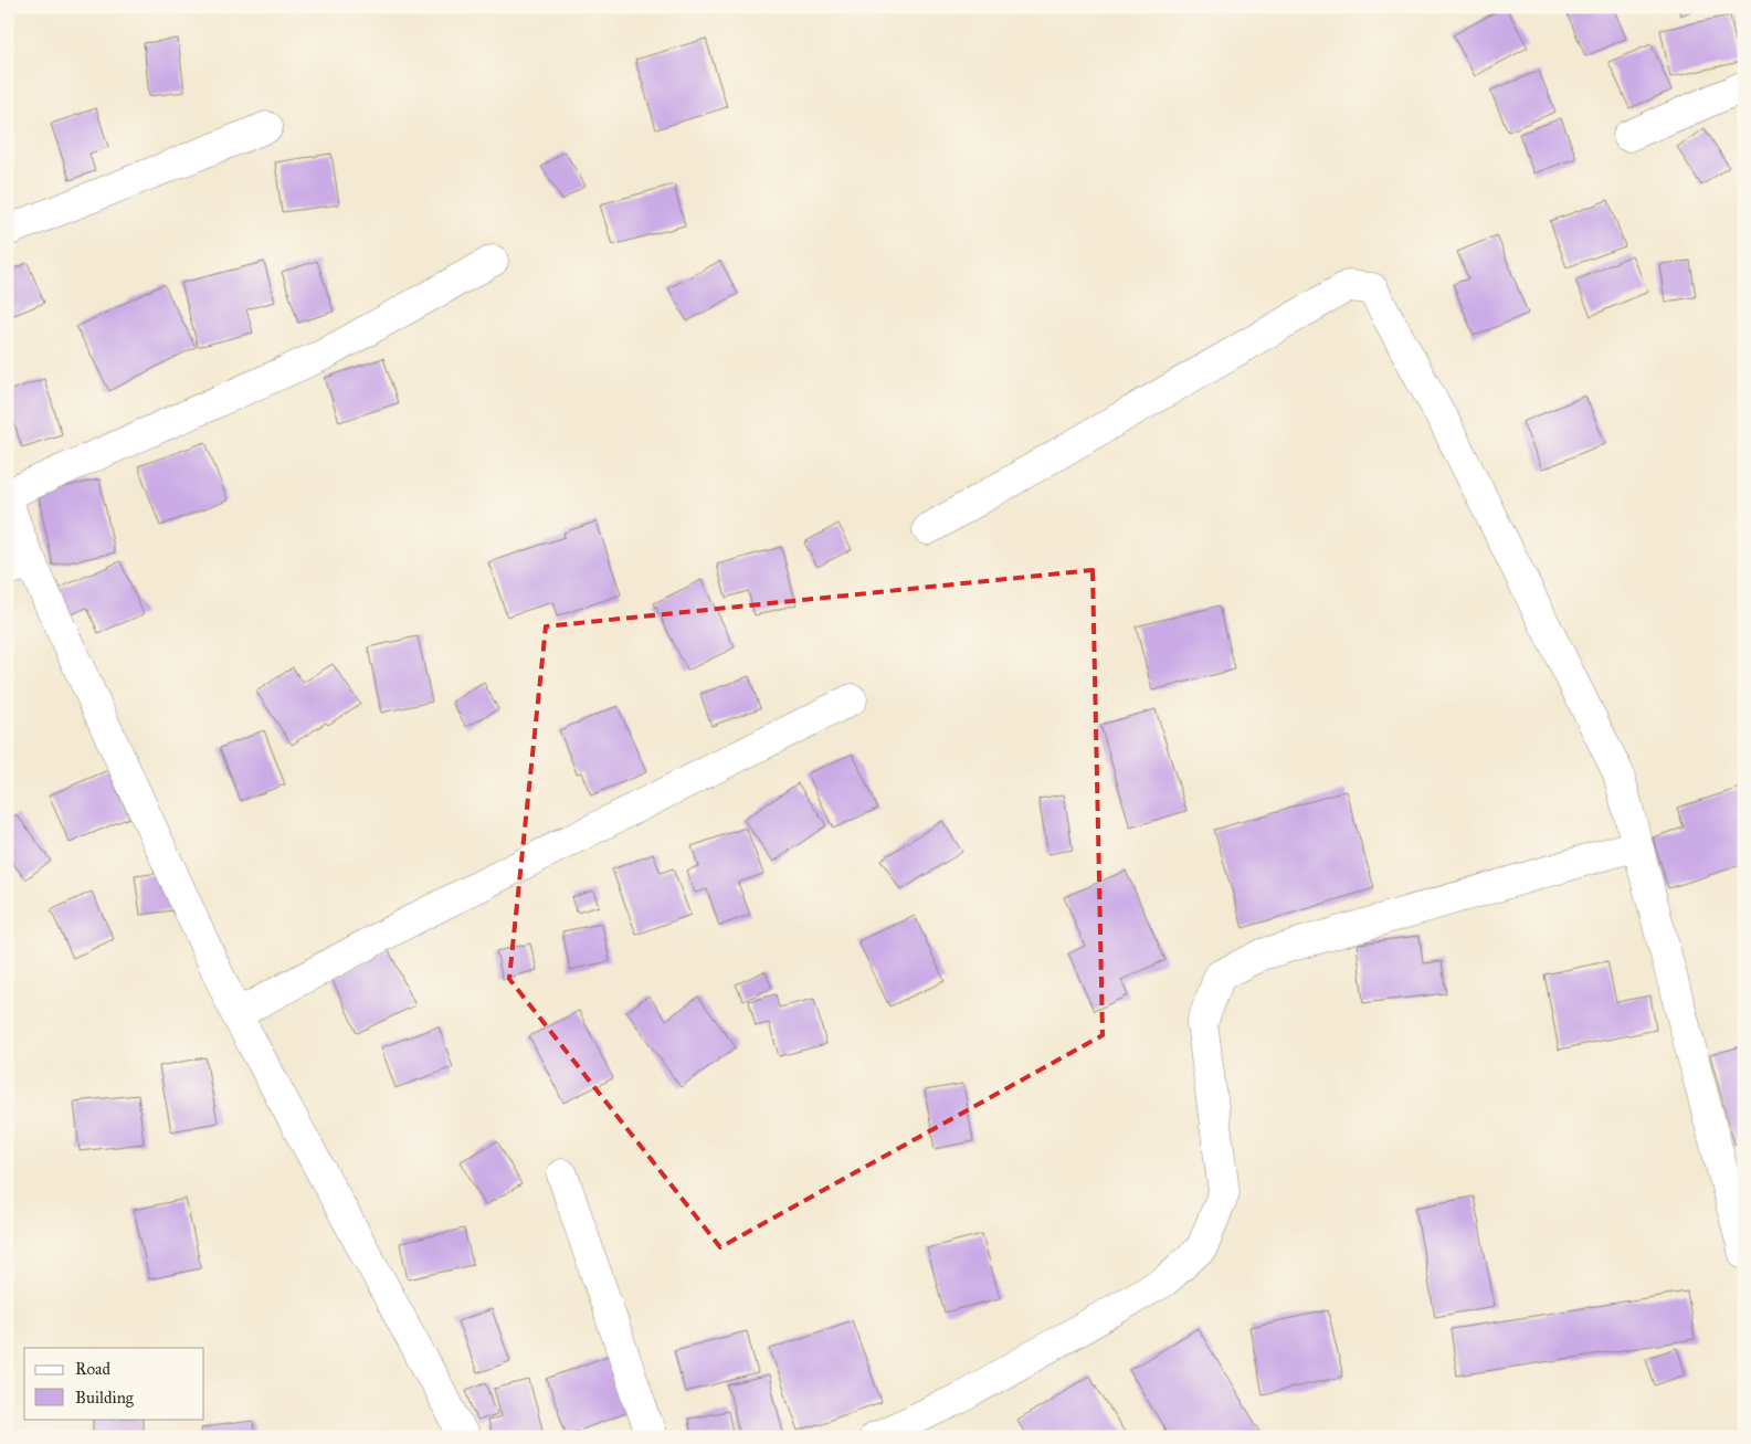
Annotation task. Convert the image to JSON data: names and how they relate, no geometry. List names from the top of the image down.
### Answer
{
  "legend": ["Road", "Building"]
}
